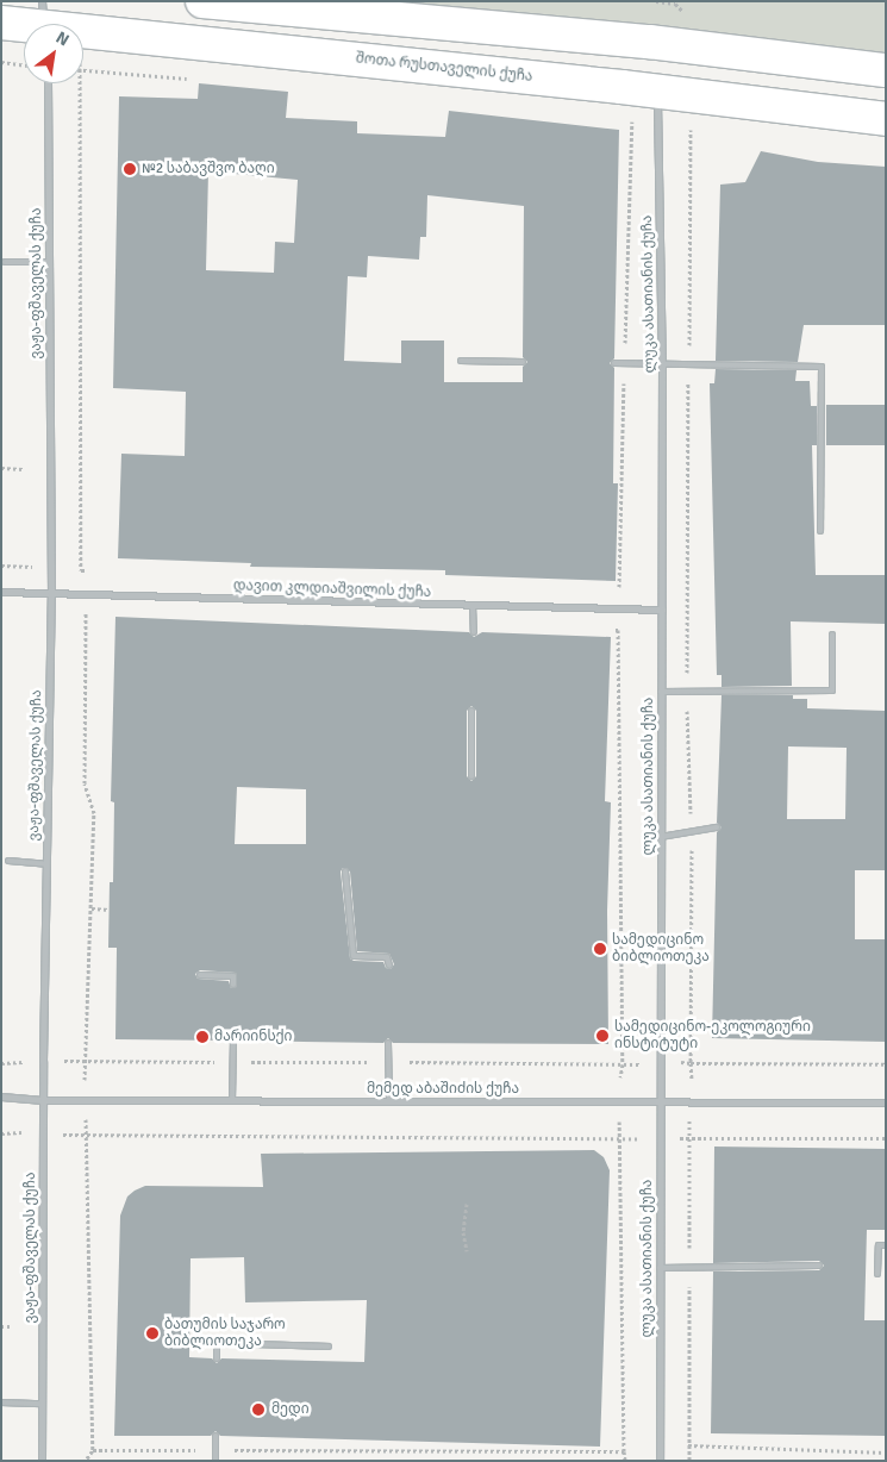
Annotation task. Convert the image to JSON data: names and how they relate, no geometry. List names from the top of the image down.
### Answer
{
  "streets": {
    "main road": ["შოთა რუსთაველის ქუჩა"],
    "street": [
      "ვაჟა-ფშაველას ქუჩა",
      "ლუკა ასათიანის ქუჩა",
      "დავით კლდიაშვილის ქუჩა",
      "მემედ აბაშიძის ქუჩა"
    ]
  },
  "crossings": [
    ["შოთა რუსთაველის ქუჩა", "ლუკა ასათიანის ქუჩა"],
    ["ვაჟა-ფშაველას ქუჩა", "დავით კლდიაშვილის ქუჩა"],
    ["ვაჟა-ფშაველას ქუჩა", "მემედ აბაშიძის ქუჩა"],
    ["ლუკა ასათიანის ქუჩა", "დავით კლდიაშვილის ქუჩა"],
    ["ლუკა ასათიანის ქუჩა", "მემედ აბაშიძის ქუჩა"]
  ],
  "places": [
    "№2 საბავშვო ბაღი",
    "სამედიცინო ბიბლიოთეკა",
    "სამედიცინო-ეკოლოგიური ინსტიტუტი",
    "მარიინსქი",
    "ბათუმის საჯარო ბიბლიოთეკა",
    "მედი"
  ],
  "north": "top right"
}
